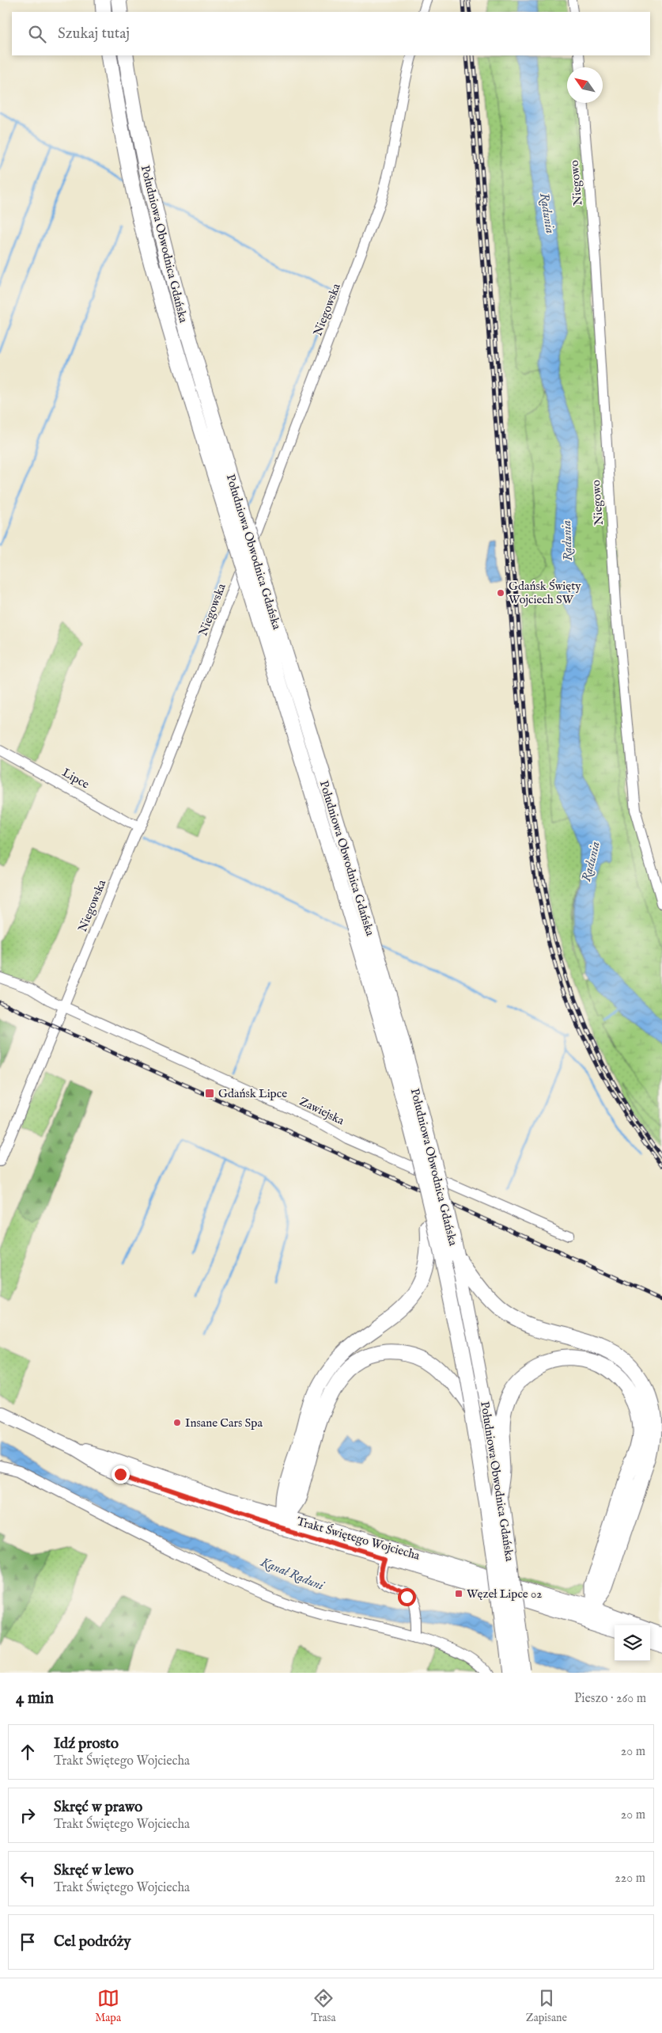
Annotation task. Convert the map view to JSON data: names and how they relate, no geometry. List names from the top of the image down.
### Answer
{
  "streets": {
    "highway": ["Południowa Obwodnica Gdańska"],
    "main road": ["Trakt Świętego Wojciecha"],
    "street": [
      "Niegowo",
      "Niegowska",
      "Lipce",
      "Zawiejska"
    ]
  },
  "crossings": [
    ["Niegowska", "Lipce"],
    ["Niegowska", "Zawiejska"]
  ],
  "water": ["Radunia", "Kanał Raduni"],
  "places": {
    "other": ["Gdańsk Święty Wojciech SW", "Insane Cars Spa"],
    "transit": ["Gdańsk Lipce", "Węzeł Lipce 02"]
  },
  "north": "top left",
  "page": {
    "search": "Szukaj tutaj",
    "heading": ["4 min", "Pieszo · 260 m"],
    "list": [
      ["Idź prosto", "Trakt Świętego Wojciecha", "20 m"],
      ["Skręć w prawo", "Trakt Świętego Wojciecha", "20 m"],
      ["Skręć w lewo", "Trakt Świętego Wojciecha", "220 m"],
      "Cel podróży"
    ],
    "nav": ["Mapa", "Trasa", "Zapisane"]
  }
}
